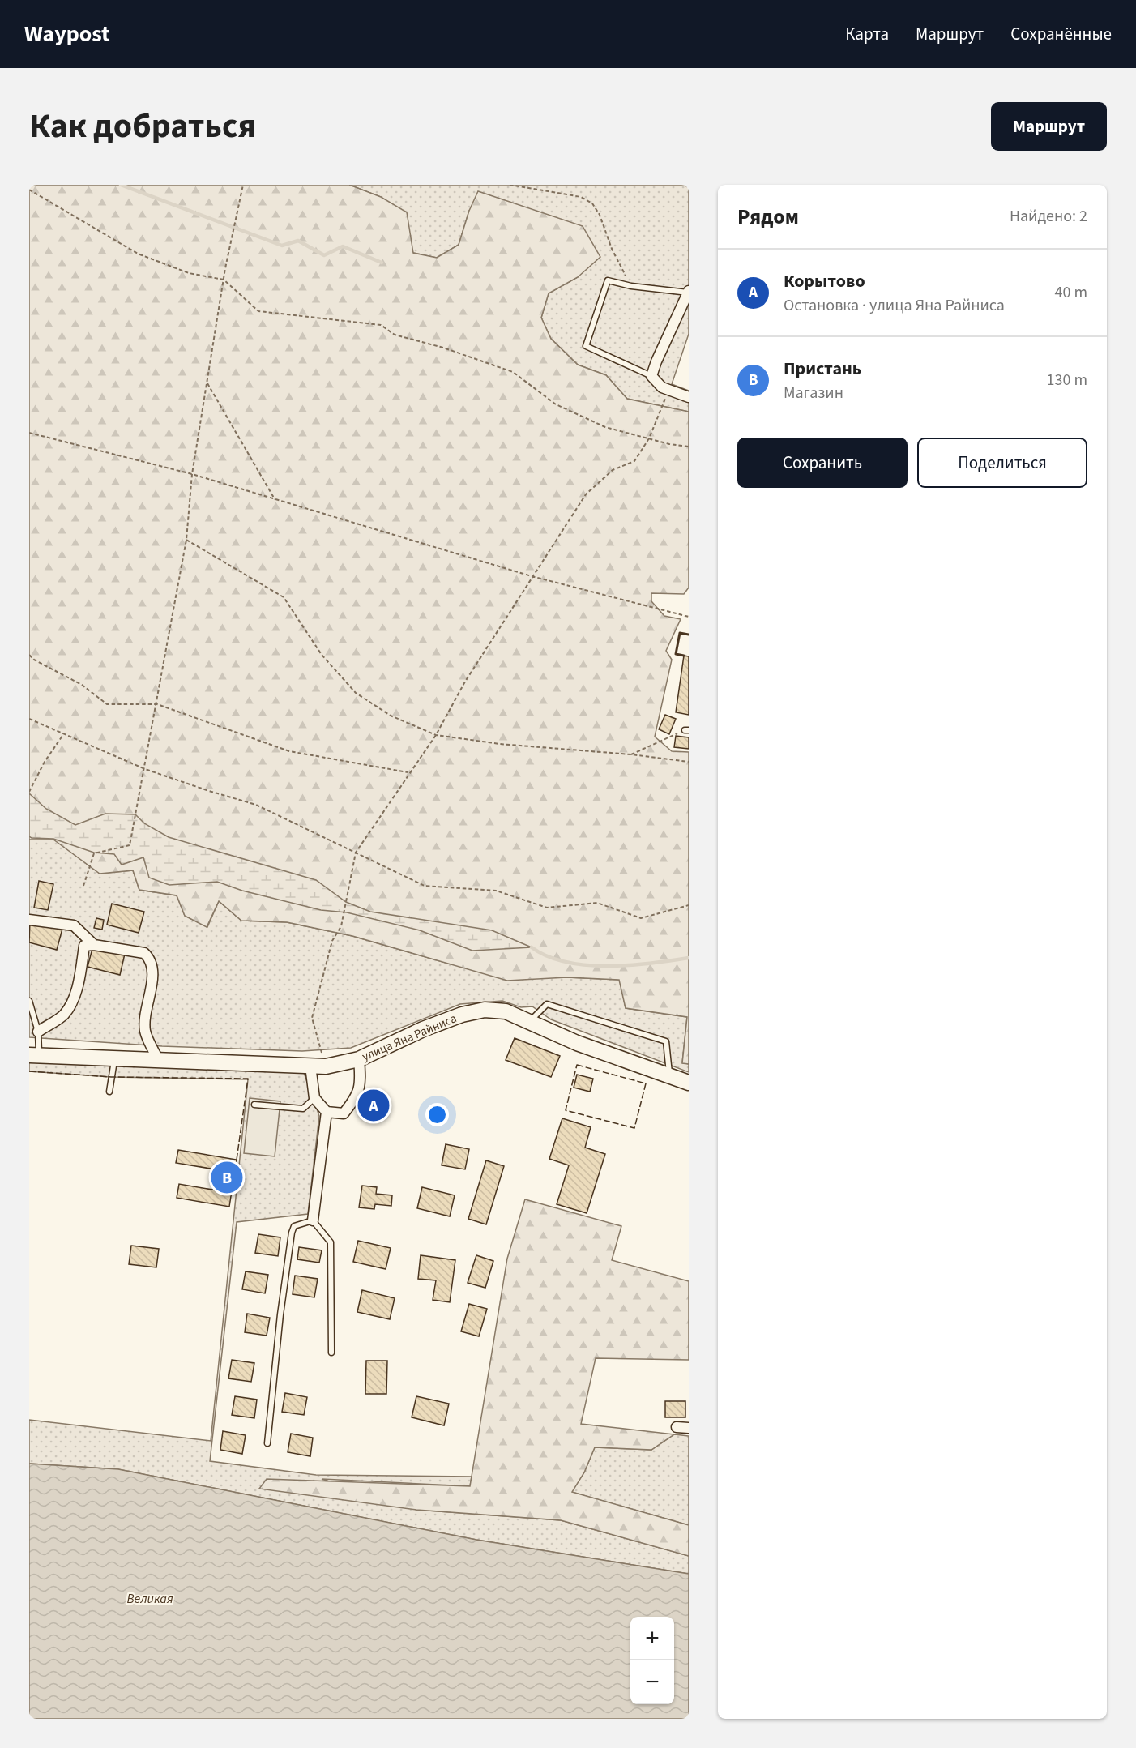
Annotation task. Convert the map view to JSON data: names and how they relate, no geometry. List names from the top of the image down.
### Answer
{
  "streets": {
    "street": ["улица Яна Райниса"]
  },
  "water": ["Великая"],
  "page": {
    "header": "Waypost",
    "nav": ["Карта", "Маршрут", "Сохранённые"],
    "title": "Как добраться",
    "buttons": [
      "Маршрут",
      ["Сохранить", "Поделиться"]
    ],
    "heading": ["Рядом", "Найдено: 2"],
    "list": [
      {
        "mark": "A",
        "name": "Корытово",
        "note": "Остановка · улица Яна Райниса",
        "value": "40 m"
      },
      {
        "mark": "B",
        "name": "Пристань",
        "note": "Магазин",
        "value": "130 m"
      }
    ],
    "pins": ["A", "B"],
    "map_buttons": ["+", "−"]
  }
}
